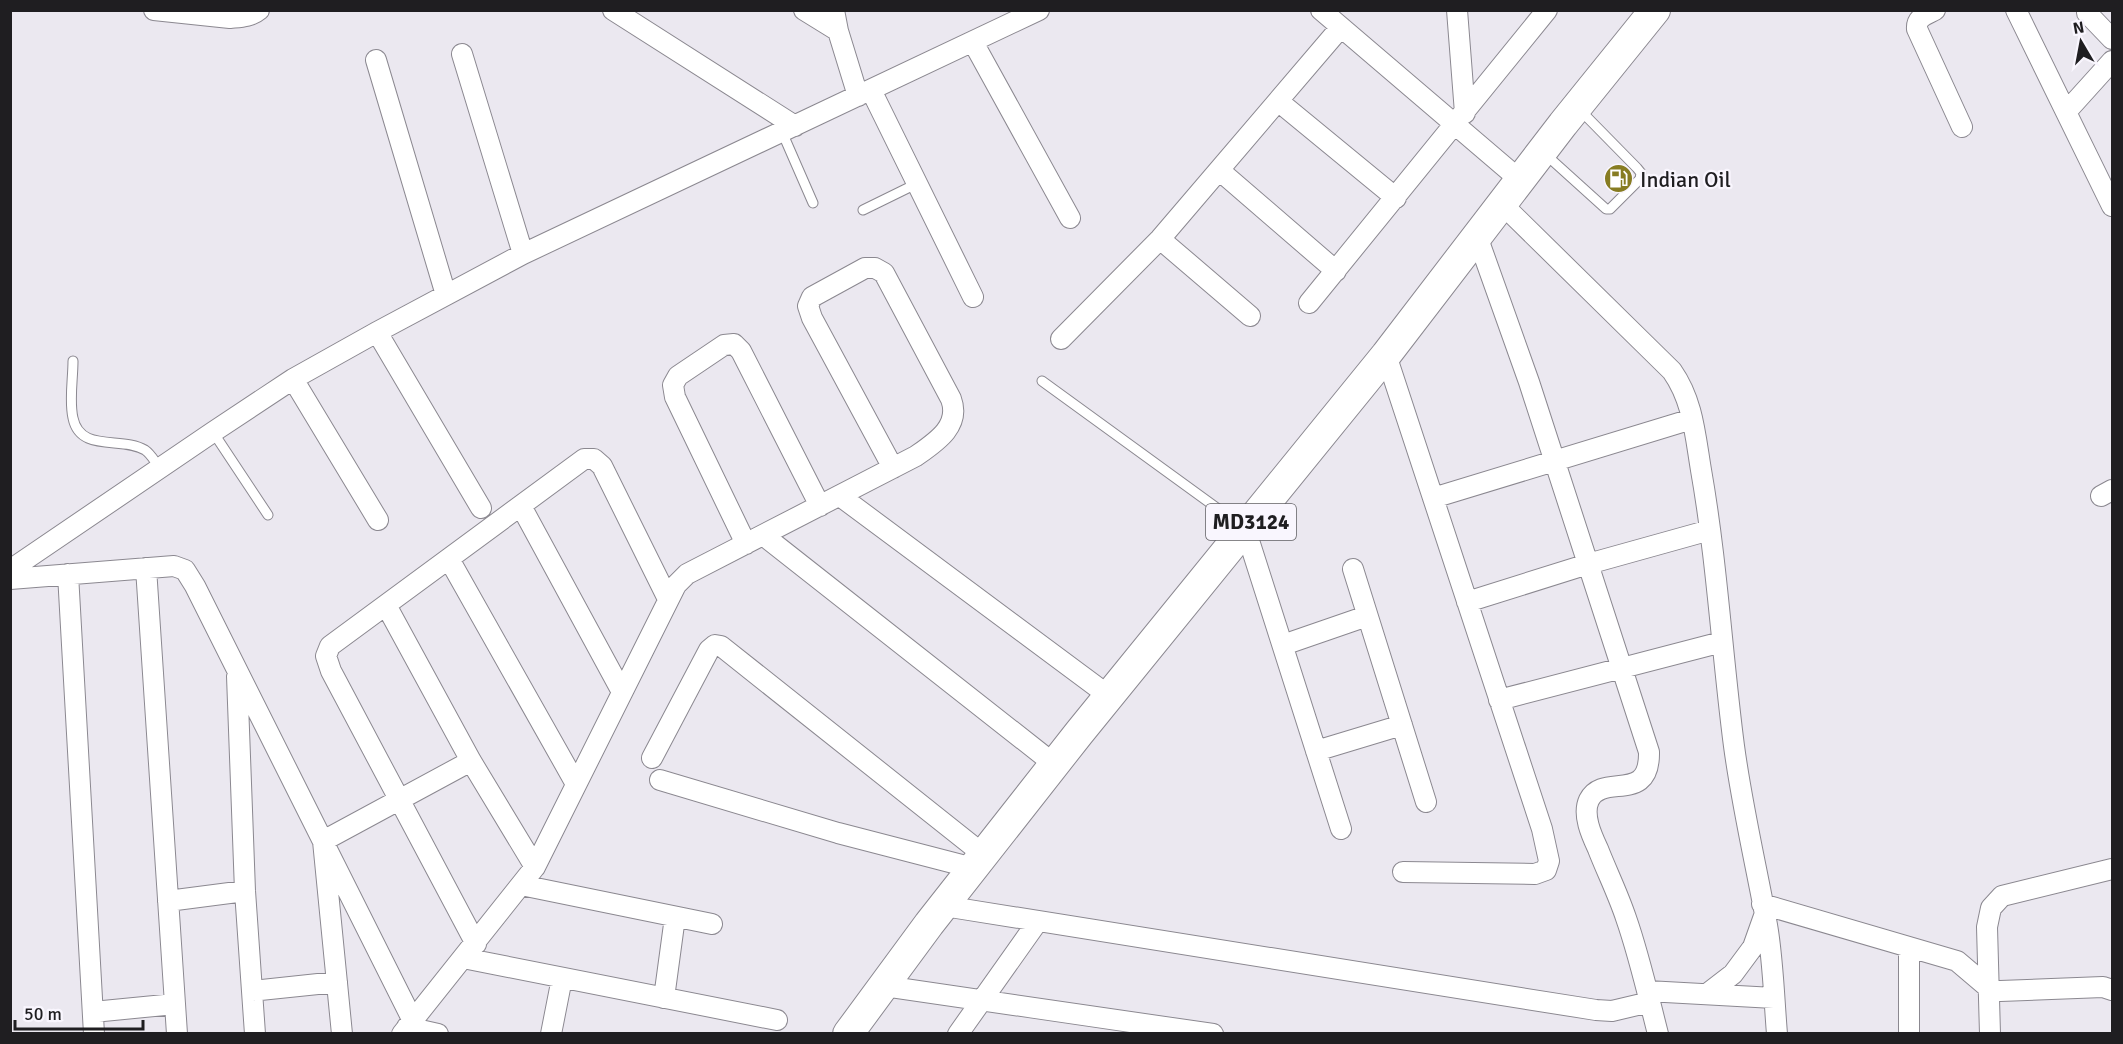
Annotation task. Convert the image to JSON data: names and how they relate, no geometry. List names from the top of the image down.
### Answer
{
  "streets": {
    "main road": ["MD3124"]
  },
  "places": {
    "fuel station": ["Indian Oil"]
  },
  "scale_bar": "50 m",
  "north": "top"
}
